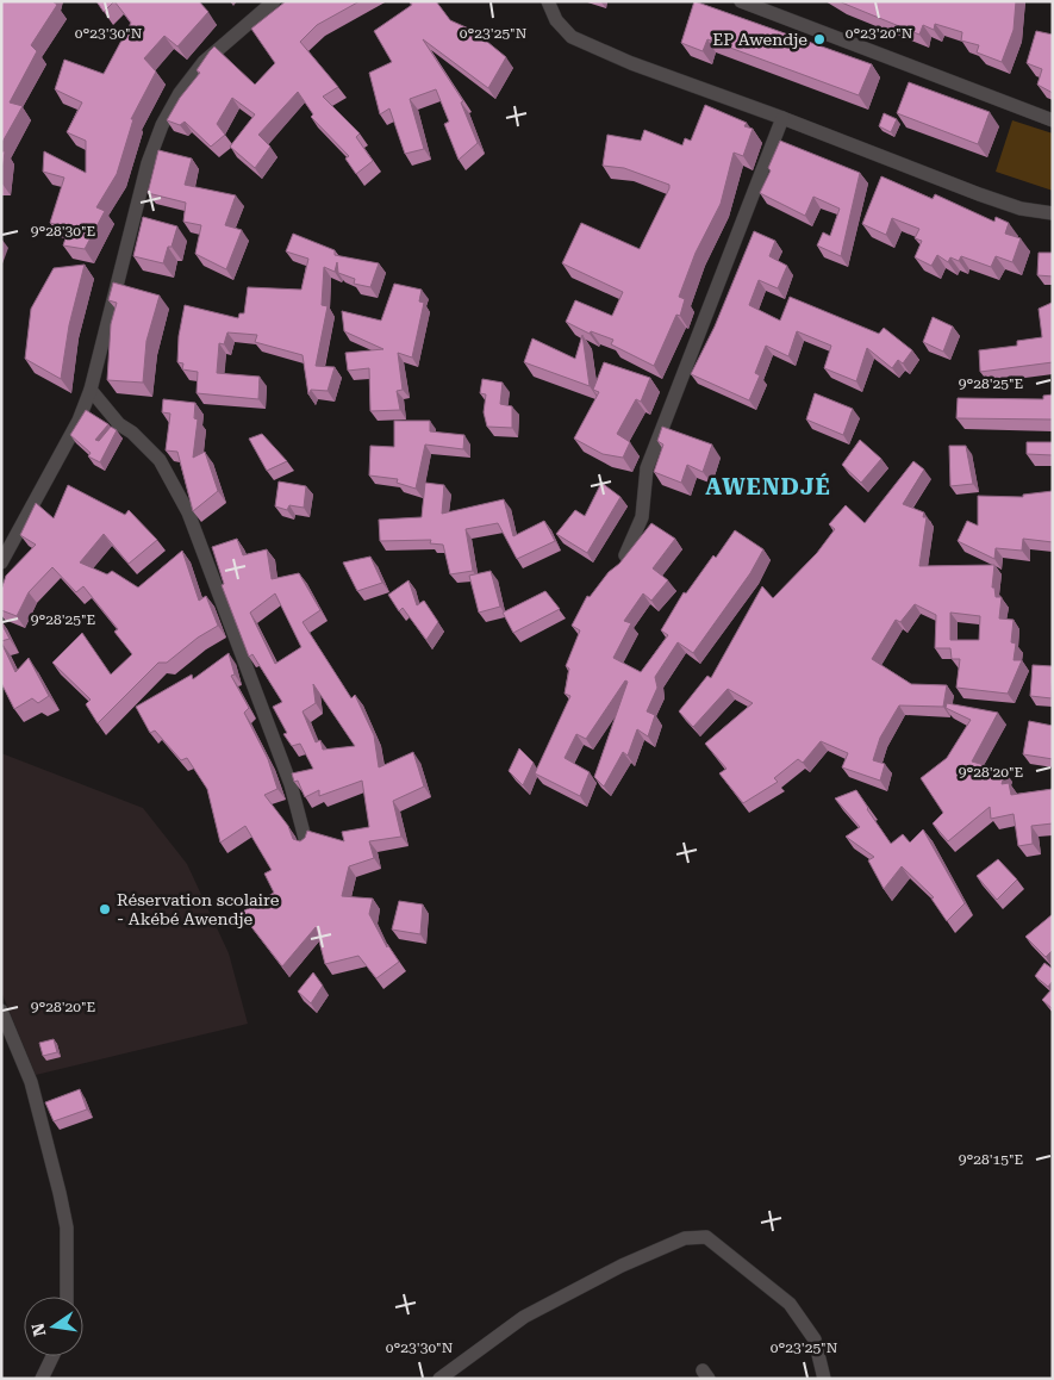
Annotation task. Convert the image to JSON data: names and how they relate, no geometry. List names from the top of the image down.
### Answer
{
  "districts": ["AWENDJÉ"],
  "places": ["EP Awendje", "Réservation scolaire - Akébé Awendje"],
  "north": "left",
  "coordinates": [
    "0°23'30\"N",
    "0°23'25\"N",
    "0°23'20\"N",
    "9°28'30\"E",
    "9°28'25\"E",
    "9°28'20\"E",
    "9°28'15\"E"
  ]
}
